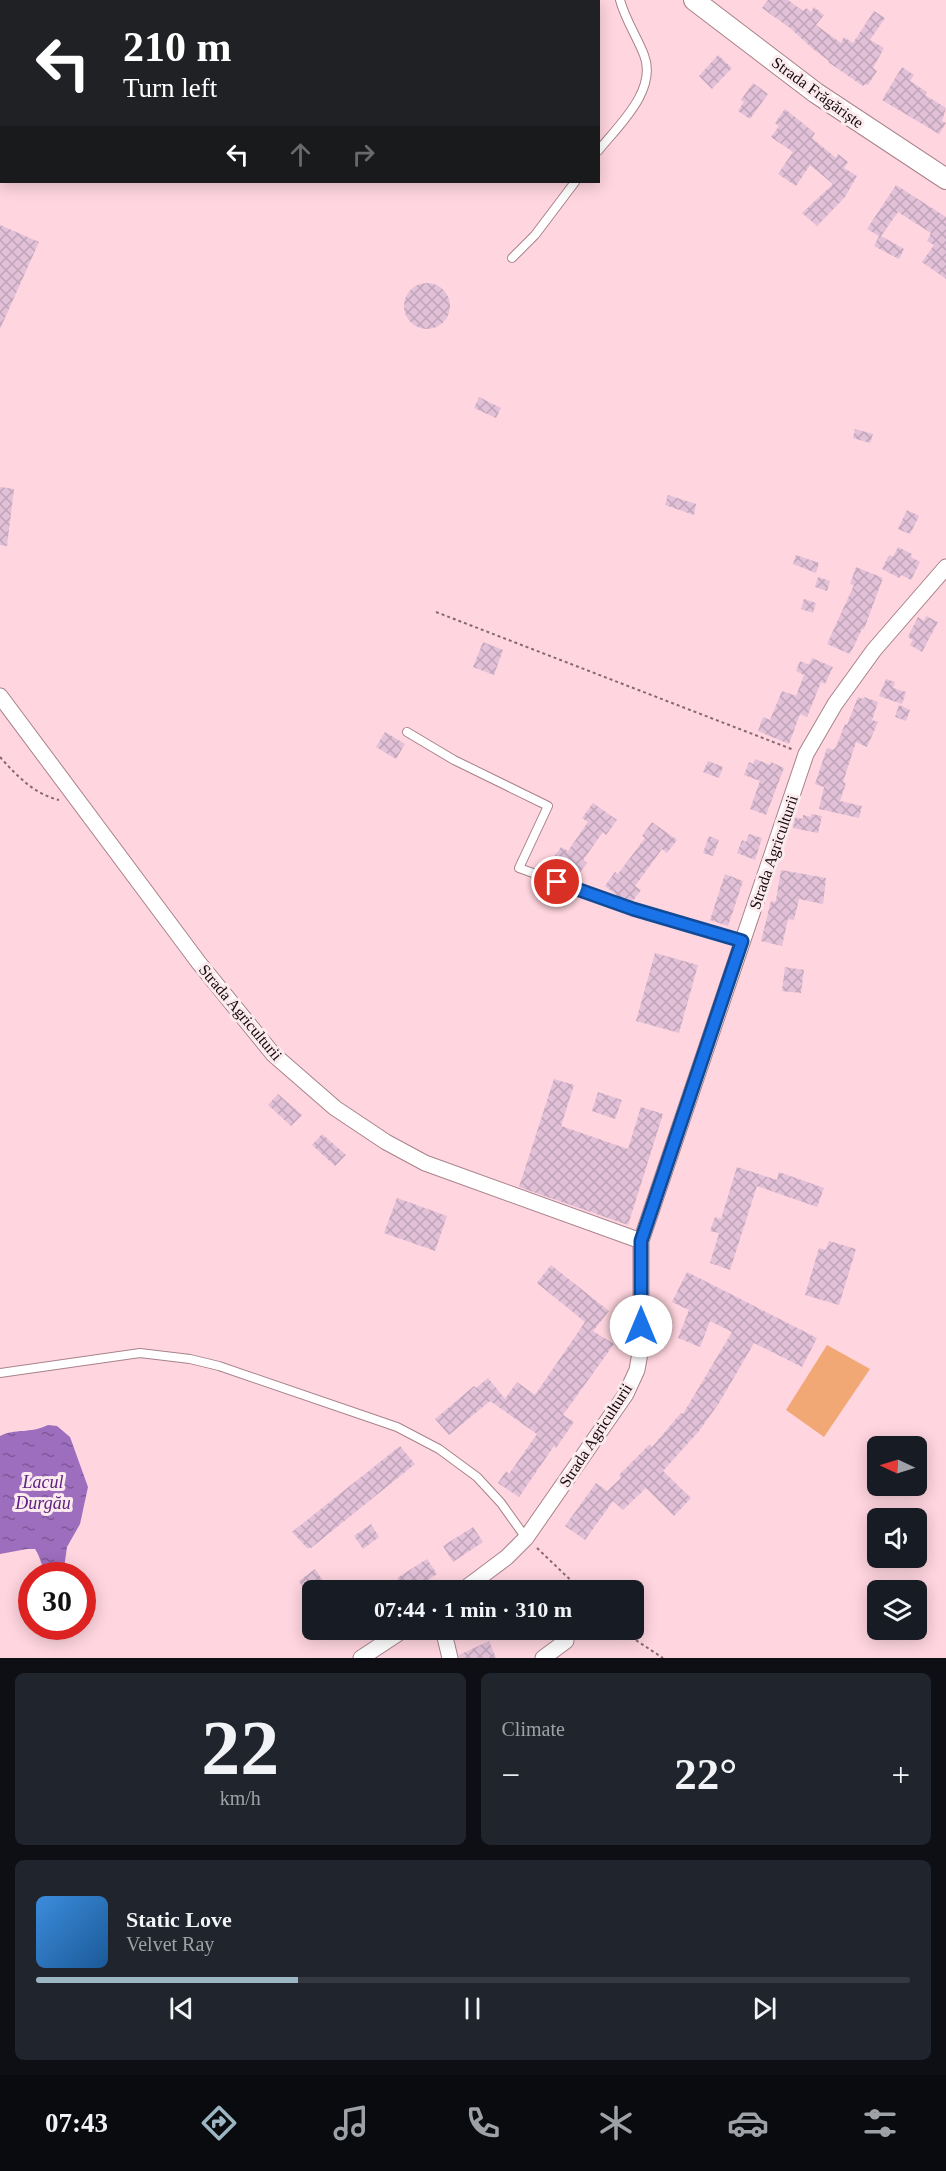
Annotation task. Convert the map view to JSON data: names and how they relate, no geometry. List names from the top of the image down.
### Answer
{
  "streets": {
    "street": ["Strada Frăgăriște", "Strada Agriculturii"]
  },
  "water": ["Lacul Durgău"],
  "north": "left",
  "page": {
    "turn": ["210 m", "Turn left"],
    "limit": "30",
    "trip": "07:44 · 1 min · 310 m",
    "tile": [
      ["22", "km/h"],
      "Climate"
    ],
    "heat": ["−", "22°", "+"],
    "song": ["Static Love", "Velvet Ray"],
    "tabs": "07:43"
  }
}
